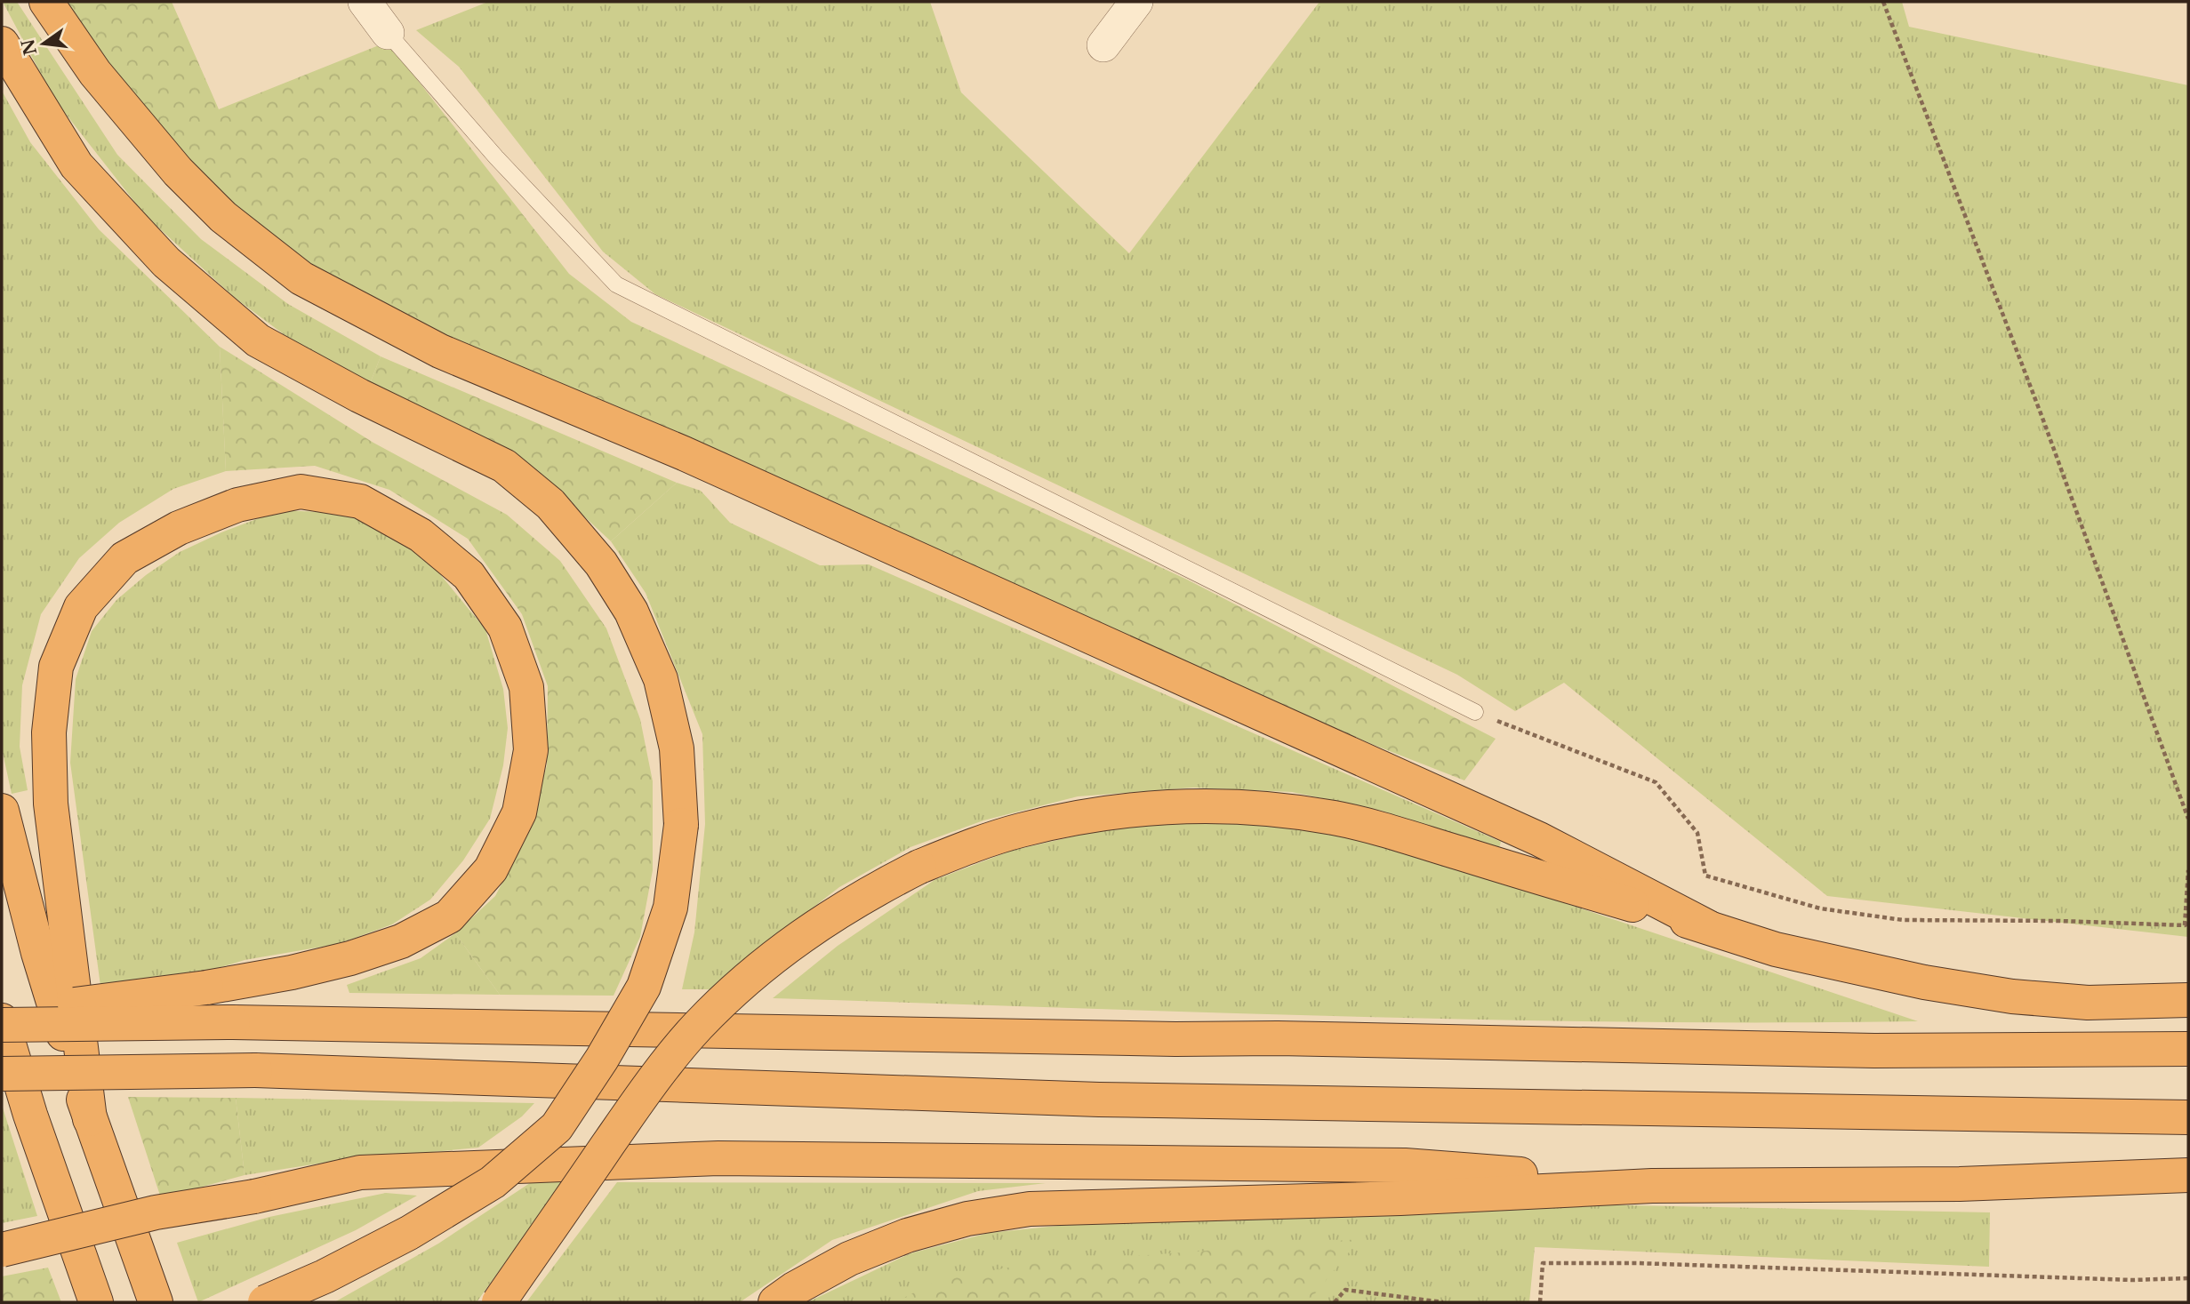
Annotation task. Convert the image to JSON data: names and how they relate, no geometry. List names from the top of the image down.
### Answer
{
  "north": "left"
}
